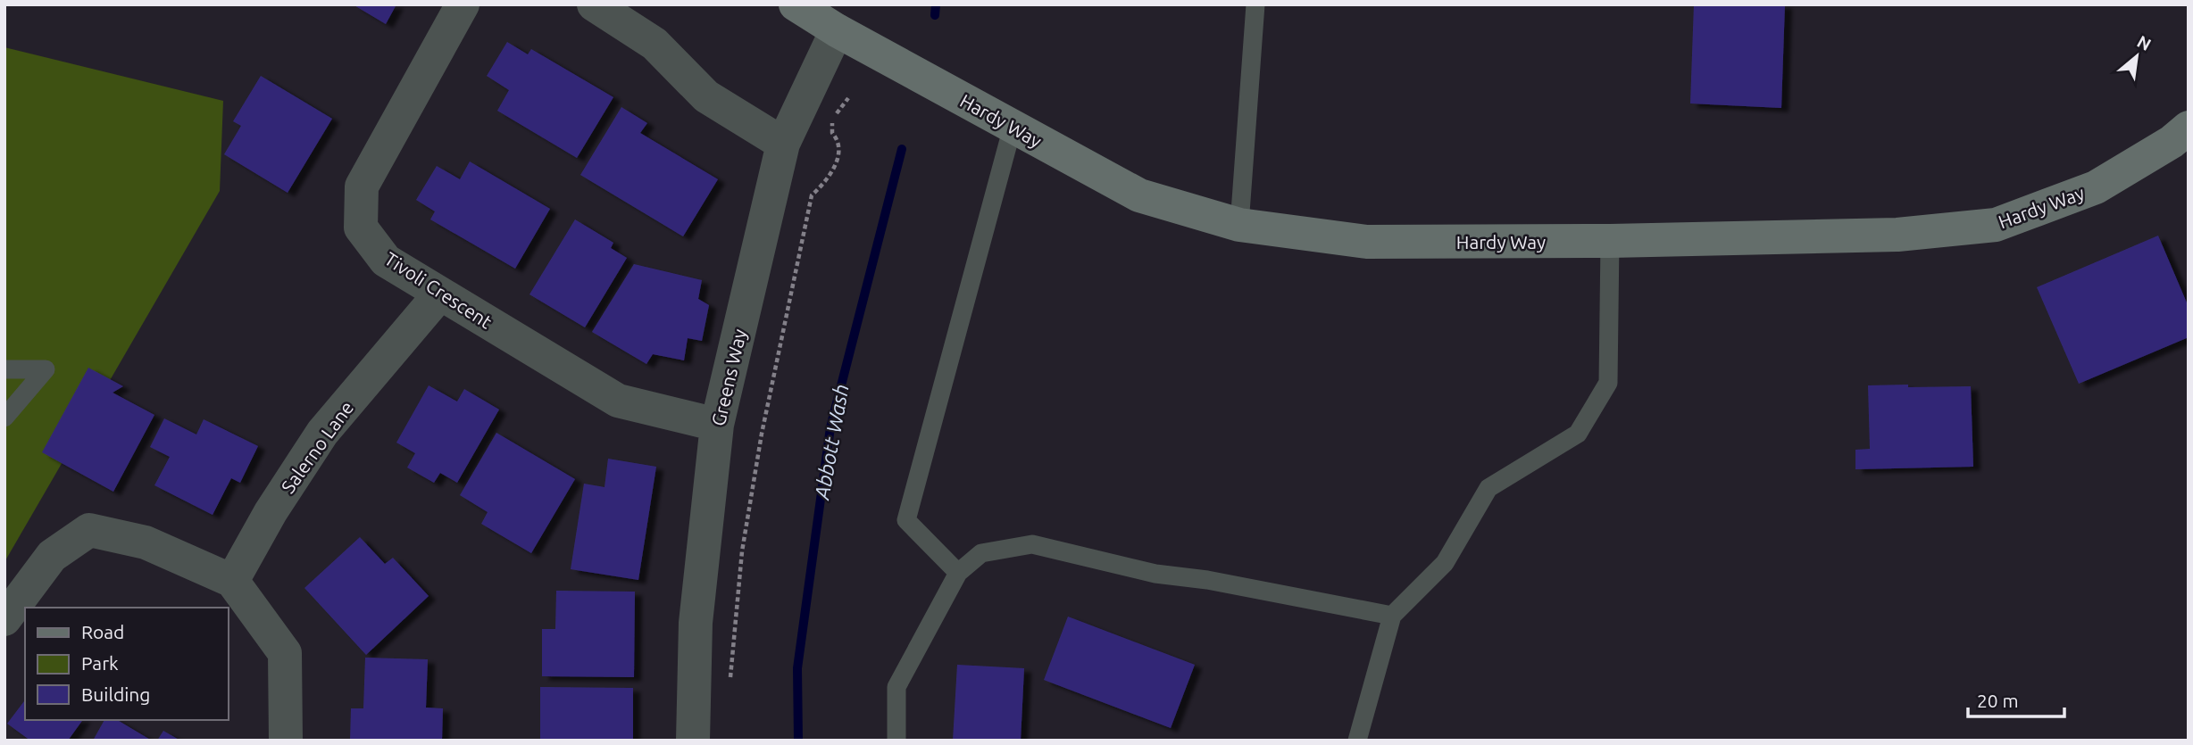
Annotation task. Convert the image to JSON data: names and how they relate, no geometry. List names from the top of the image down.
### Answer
{
  "streets": {
    "main road": ["Hardy Way"],
    "street": ["Tivoli Crescent", "Greens Way", "Salerno Lane"]
  },
  "crossings": [
    ["Hardy Way", "Greens Way"],
    ["Tivoli Crescent", "Greens Way"],
    ["Tivoli Crescent", "Salerno Lane"]
  ],
  "water": ["Abbott Wash"],
  "legend": ["Road", "Park", "Building"],
  "scale_bar": "20 m",
  "north": "top right"
}
